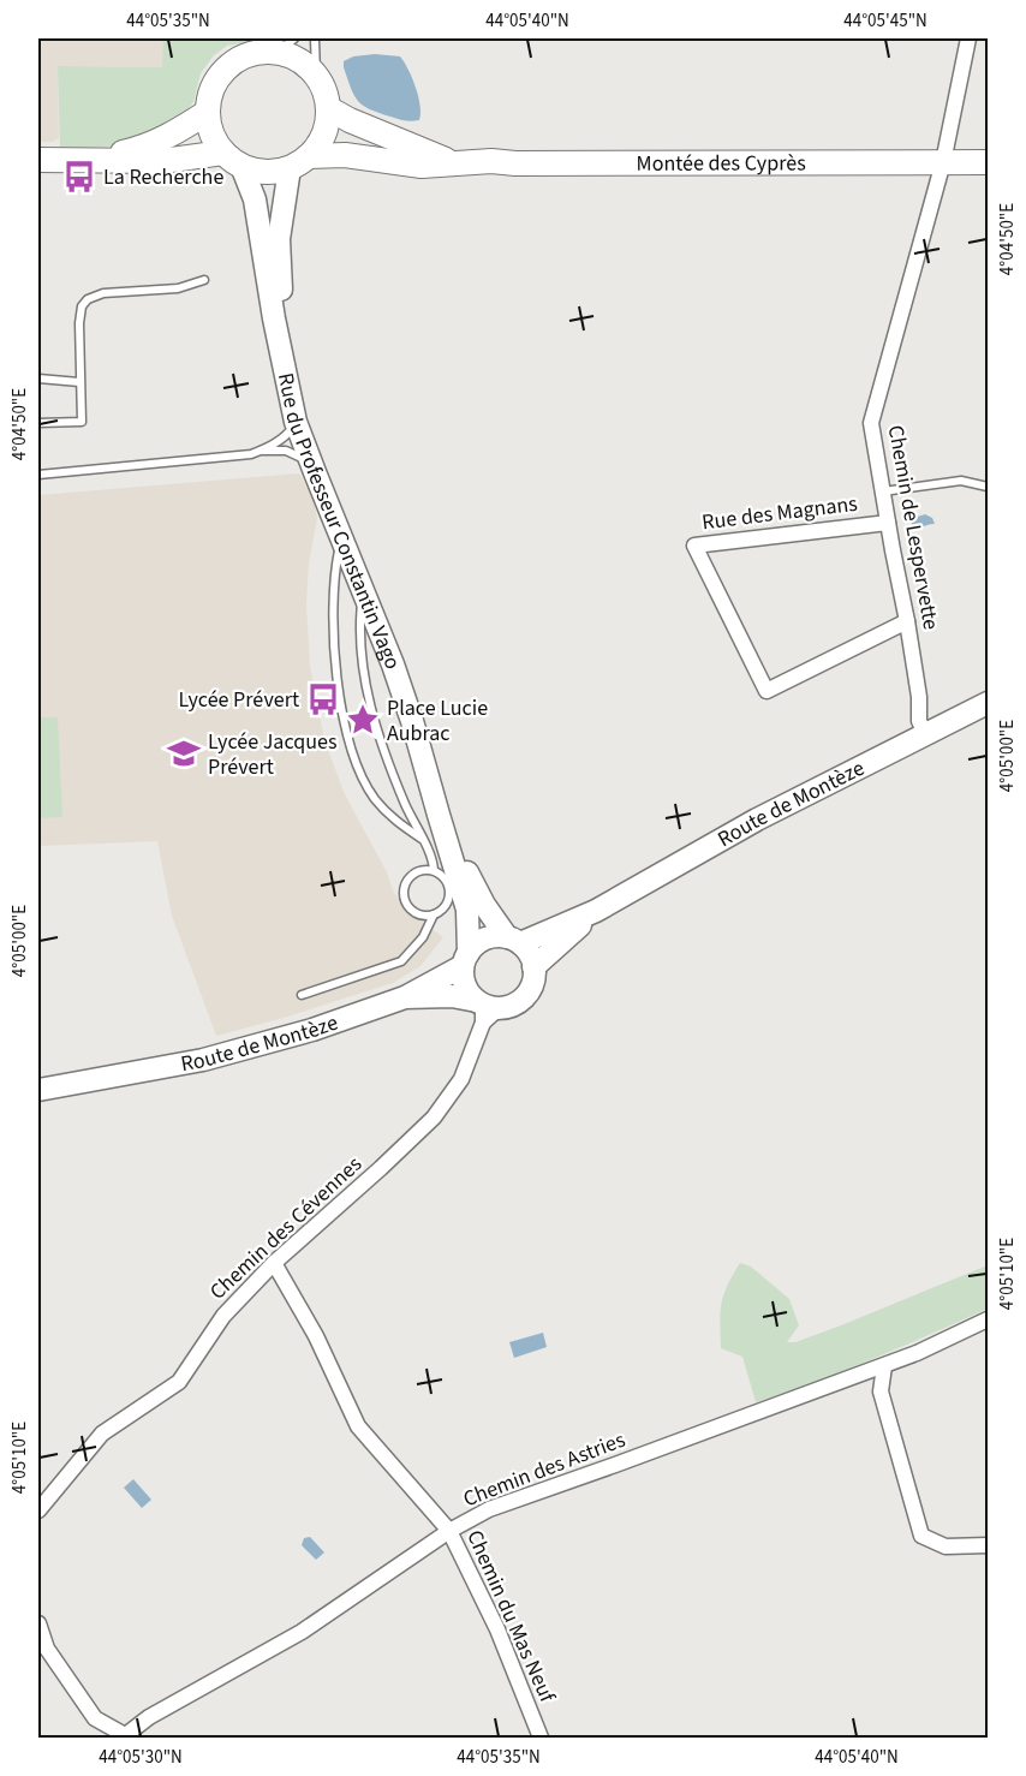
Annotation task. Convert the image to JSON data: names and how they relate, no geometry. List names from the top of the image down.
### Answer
{
  "streets": {
    "main road": ["Montée des Cyprès"],
    "street": [
      "Rue des Magnans",
      "Rue du Professeur Constantin Vago",
      "Chemin de Lespervette",
      "Route de Montèze",
      "Chemin des Cévennes",
      "Chemin des Astries",
      "Chemin du Mas Neuf"
    ]
  },
  "crossings": [
    ["Montée des Cyprès", "Rue du Professeur Constantin Vago"],
    ["Montée des Cyprès", "Chemin de Lespervette"],
    ["Rue des Magnans", "Chemin de Lespervette"],
    ["Rue du Professeur Constantin Vago", "Route de Montèze"],
    ["Rue du Professeur Constantin Vago", "Chemin des Cévennes"],
    ["Chemin de Lespervette", "Route de Montèze"],
    ["Route de Montèze", "Chemin des Cévennes"],
    ["Chemin des Cévennes", "Chemin du Mas Neuf"],
    ["Chemin des Astries", "Chemin du Mas Neuf"]
  ],
  "places": {
    "bus stop": ["La Recherche", "Lycée Prévert"],
    "place": ["Place Lucie Aubrac"],
    "school or university": ["Lycée Jacques Prévert"]
  },
  "coordinates": [
    "44°05'35\"N",
    "44°05'40\"N",
    "44°05'45\"N",
    "4°04'50\"E",
    "4°05'00\"E",
    "4°05'10\"E",
    "44°05'30\"N"
  ]
}
